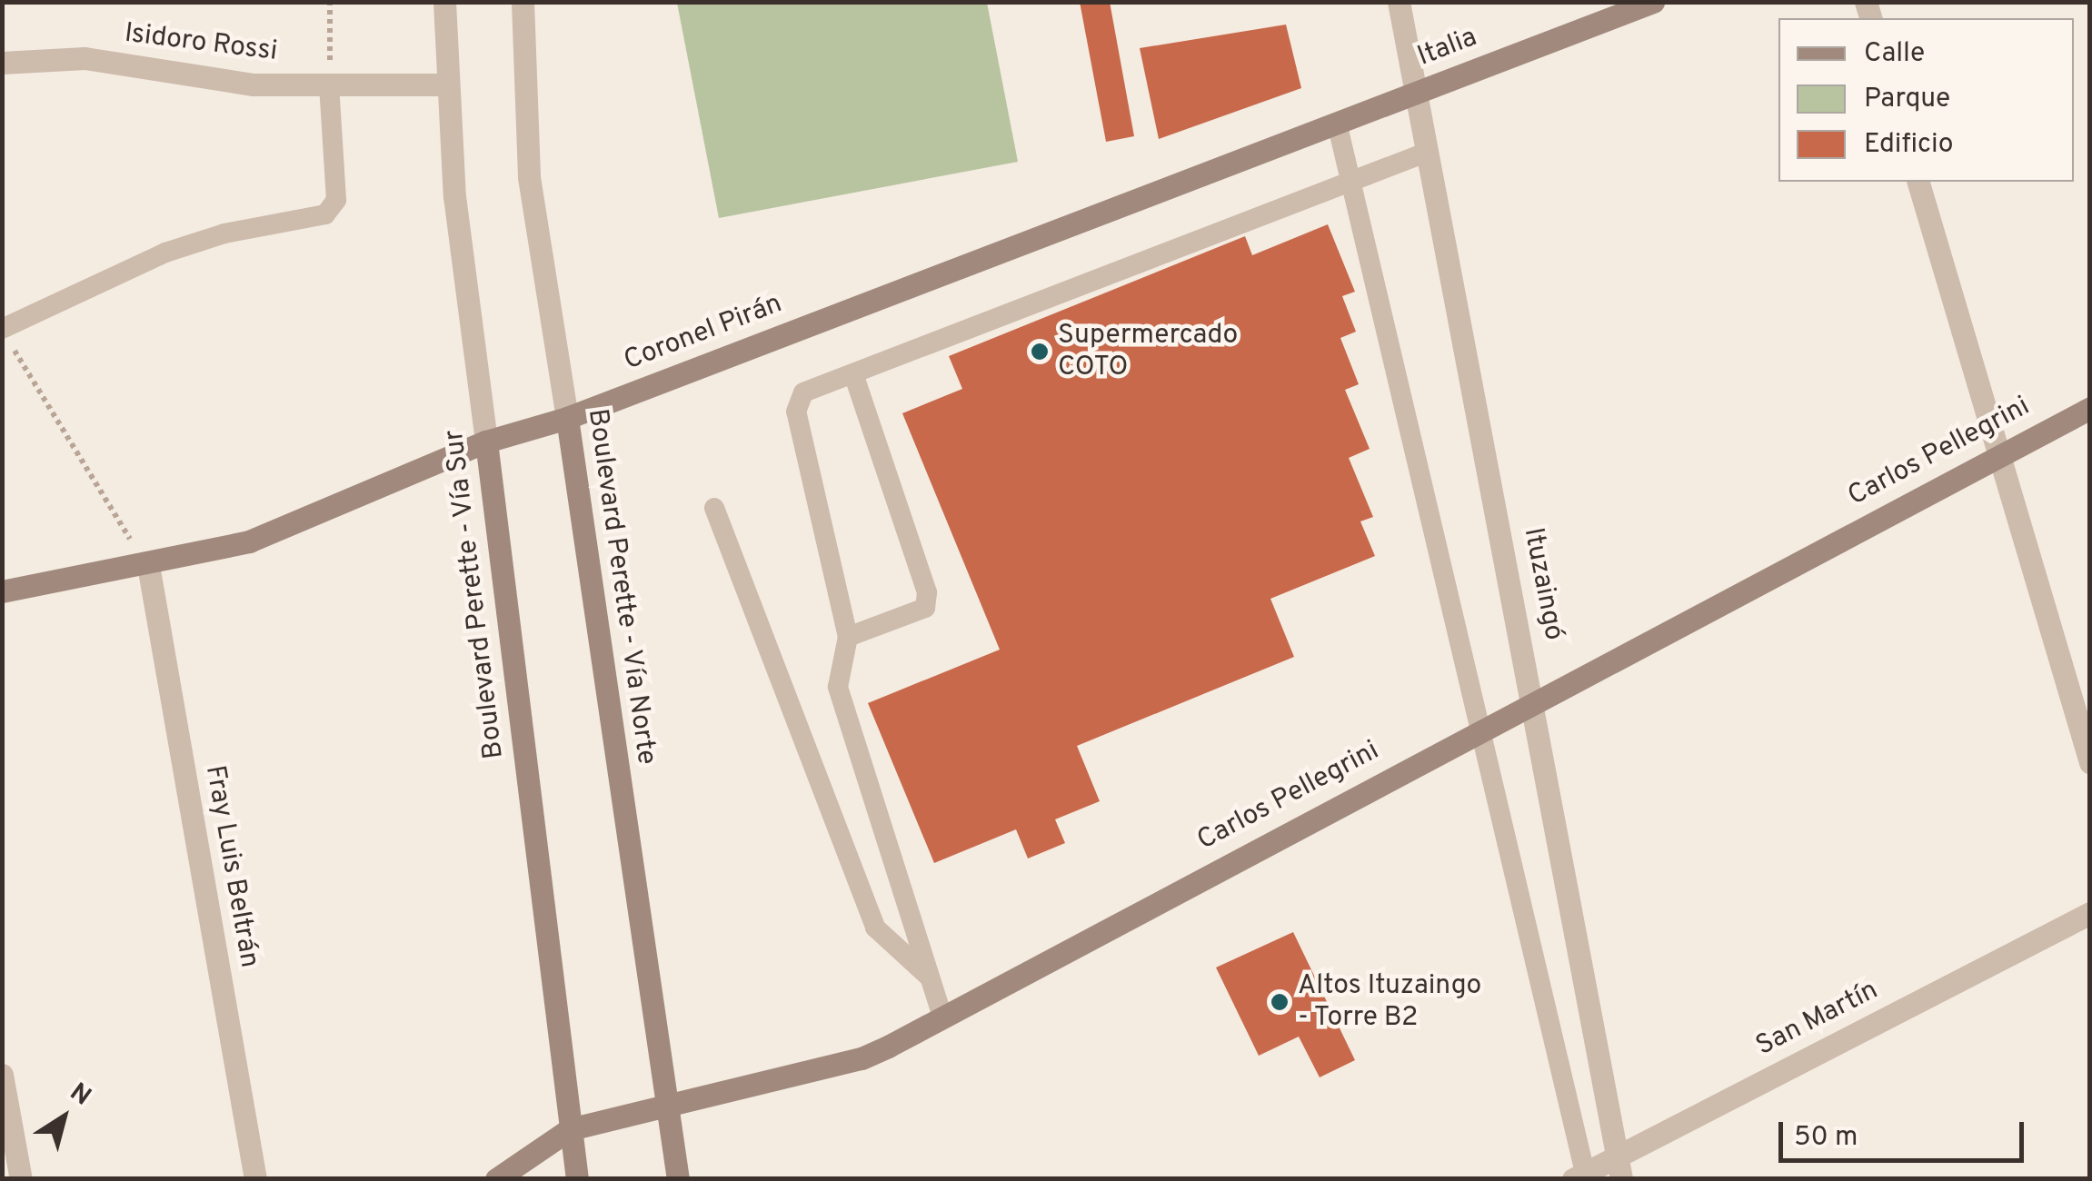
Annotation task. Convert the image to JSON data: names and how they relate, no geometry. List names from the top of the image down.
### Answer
{
  "streets": {
    "street": [
      "Isidoro Rossi",
      "Italia",
      "Coronel Pirán",
      "Carlos Pellegrini",
      "Ituzaingó",
      "Boulevard Perette - Vía Norte",
      "Boulevard Perette - Vía Sur",
      "Fray Luis Beltrán",
      "San Martín"
    ]
  },
  "crossings": [
    ["Isidoro Rossi", "Boulevard Perette - Vía Sur"],
    ["Italia", "Coronel Pirán"],
    ["Italia", "Ituzaingó"],
    ["Coronel Pirán", "Ituzaingó"],
    ["Coronel Pirán", "Boulevard Perette - Vía Norte"],
    ["Coronel Pirán", "Boulevard Perette - Vía Sur"],
    ["Coronel Pirán", "Fray Luis Beltrán"],
    ["Carlos Pellegrini", "Ituzaingó"],
    ["Carlos Pellegrini", "Boulevard Perette - Vía Norte"],
    ["Carlos Pellegrini", "Boulevard Perette - Vía Sur"],
    ["Ituzaingó", "San Martín"]
  ],
  "places": ["Supermercado COTO", "Altos Ituzaingo - Torre B2"],
  "legend": ["Calle", "Parque", "Edificio"],
  "scale_bar": "50 m",
  "north": "top right"
}
